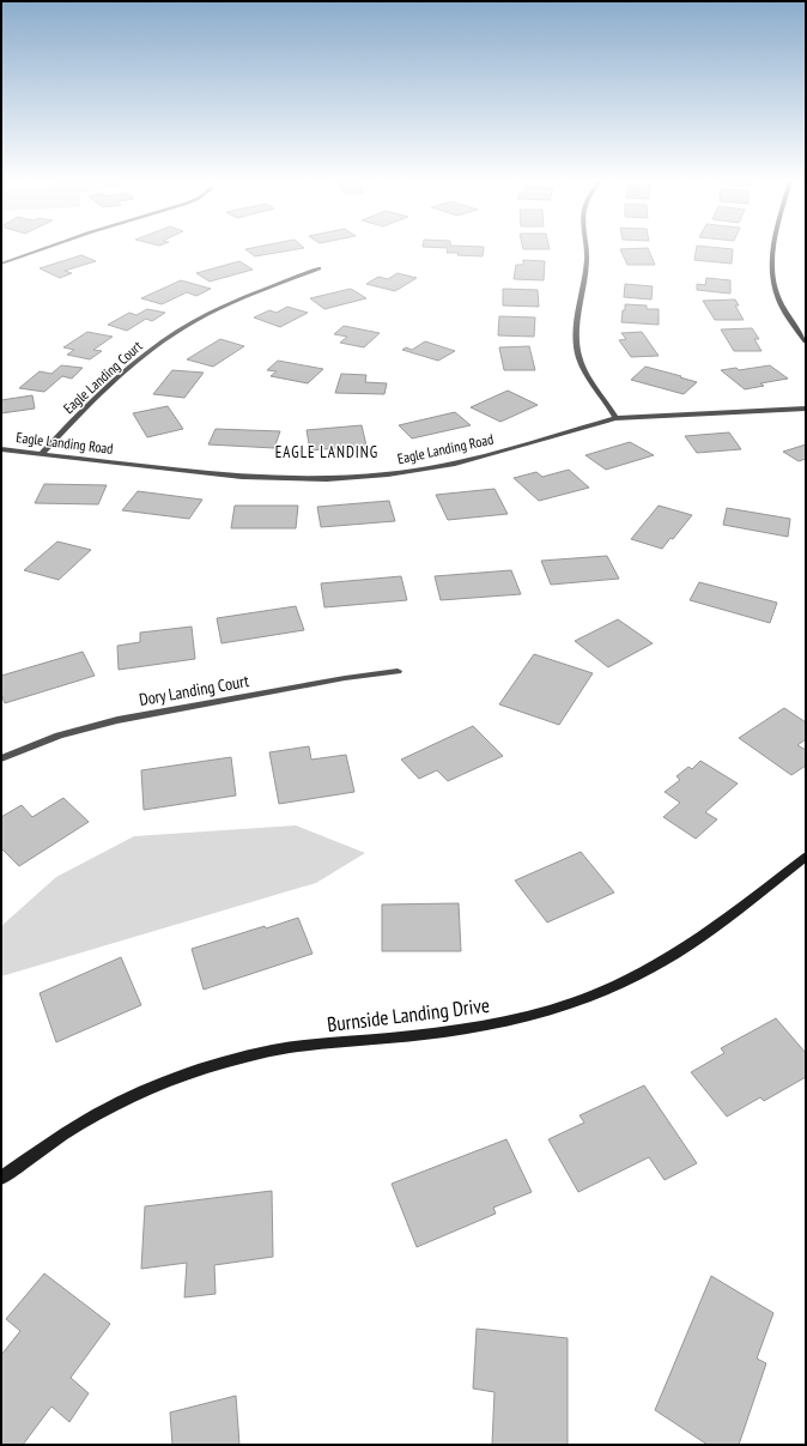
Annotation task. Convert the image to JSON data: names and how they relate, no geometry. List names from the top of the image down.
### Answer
{
  "streets": {
    "street": [
      "Eagle Landing Court",
      "Eagle Landing Road",
      "Dory Landing Court",
      "Burnside Landing Drive"
    ]
  },
  "crossings": [
    ["Eagle Landing Court", "Eagle Landing Road"]
  ],
  "districts": ["EAGLE LANDING"]
}
